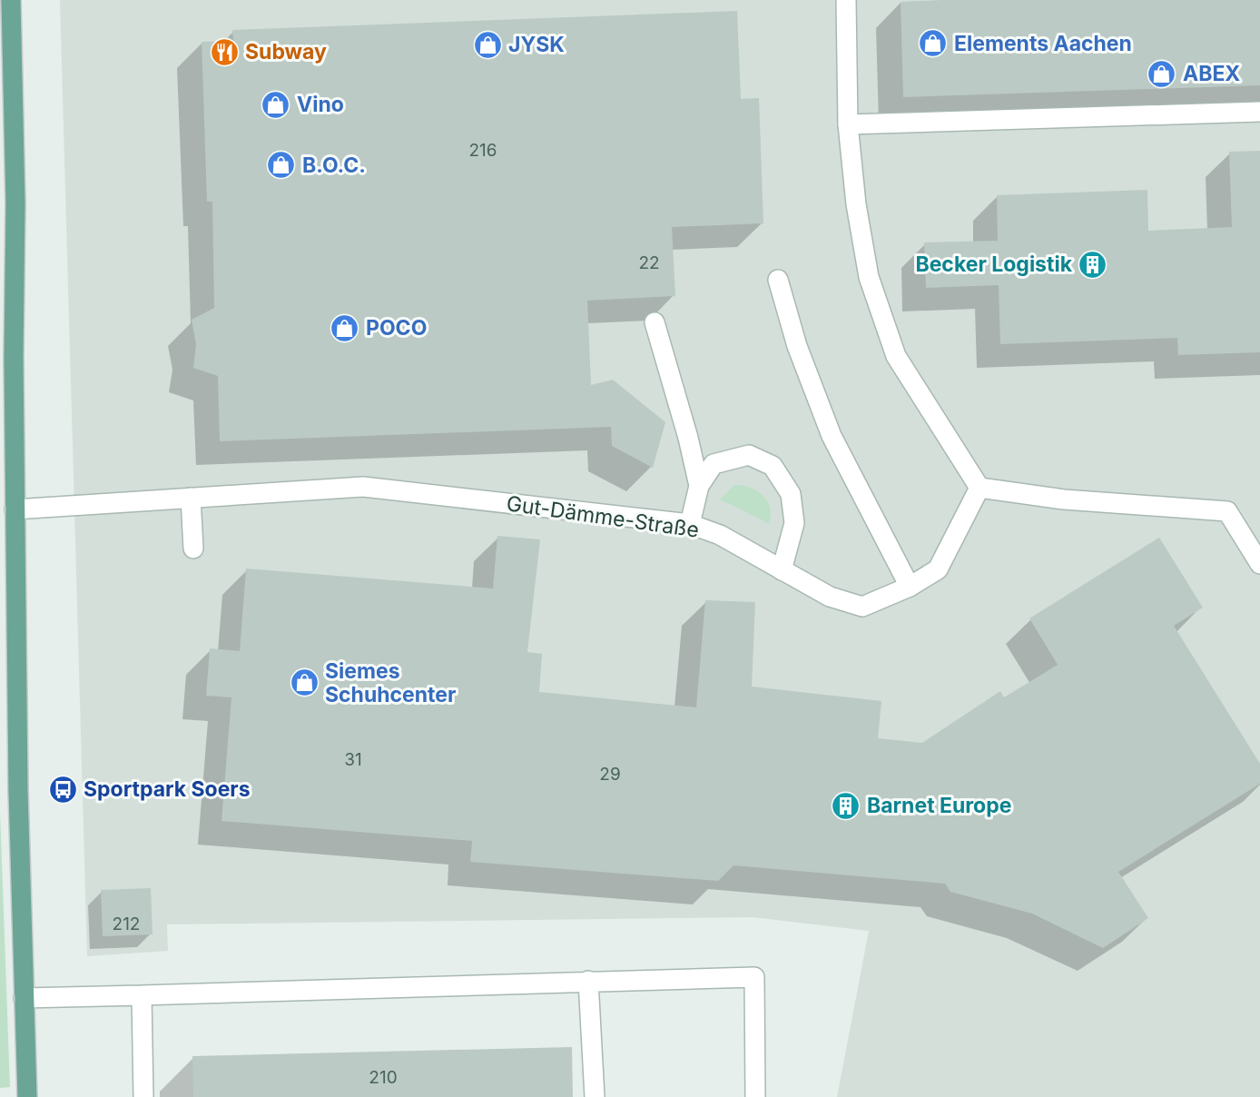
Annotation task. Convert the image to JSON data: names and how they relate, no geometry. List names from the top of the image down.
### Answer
{
  "streets": {
    "street": ["Gut-Dämme-Straße"]
  },
  "places": {
    "shop": [
      "Elements Aachen",
      "JYSK",
      "ABEX",
      "Vino",
      "B.O.C.",
      "POCO",
      "Siemes Schuhcenter"
    ],
    "restaurant": ["Subway"],
    "building": ["Becker Logistik", "Barnet Europe"],
    "bus stop": ["Sportpark Soers"]
  },
  "house_numbers": [
    "216",
    "22",
    "31",
    "29",
    "212",
    "210"
  ]
}
